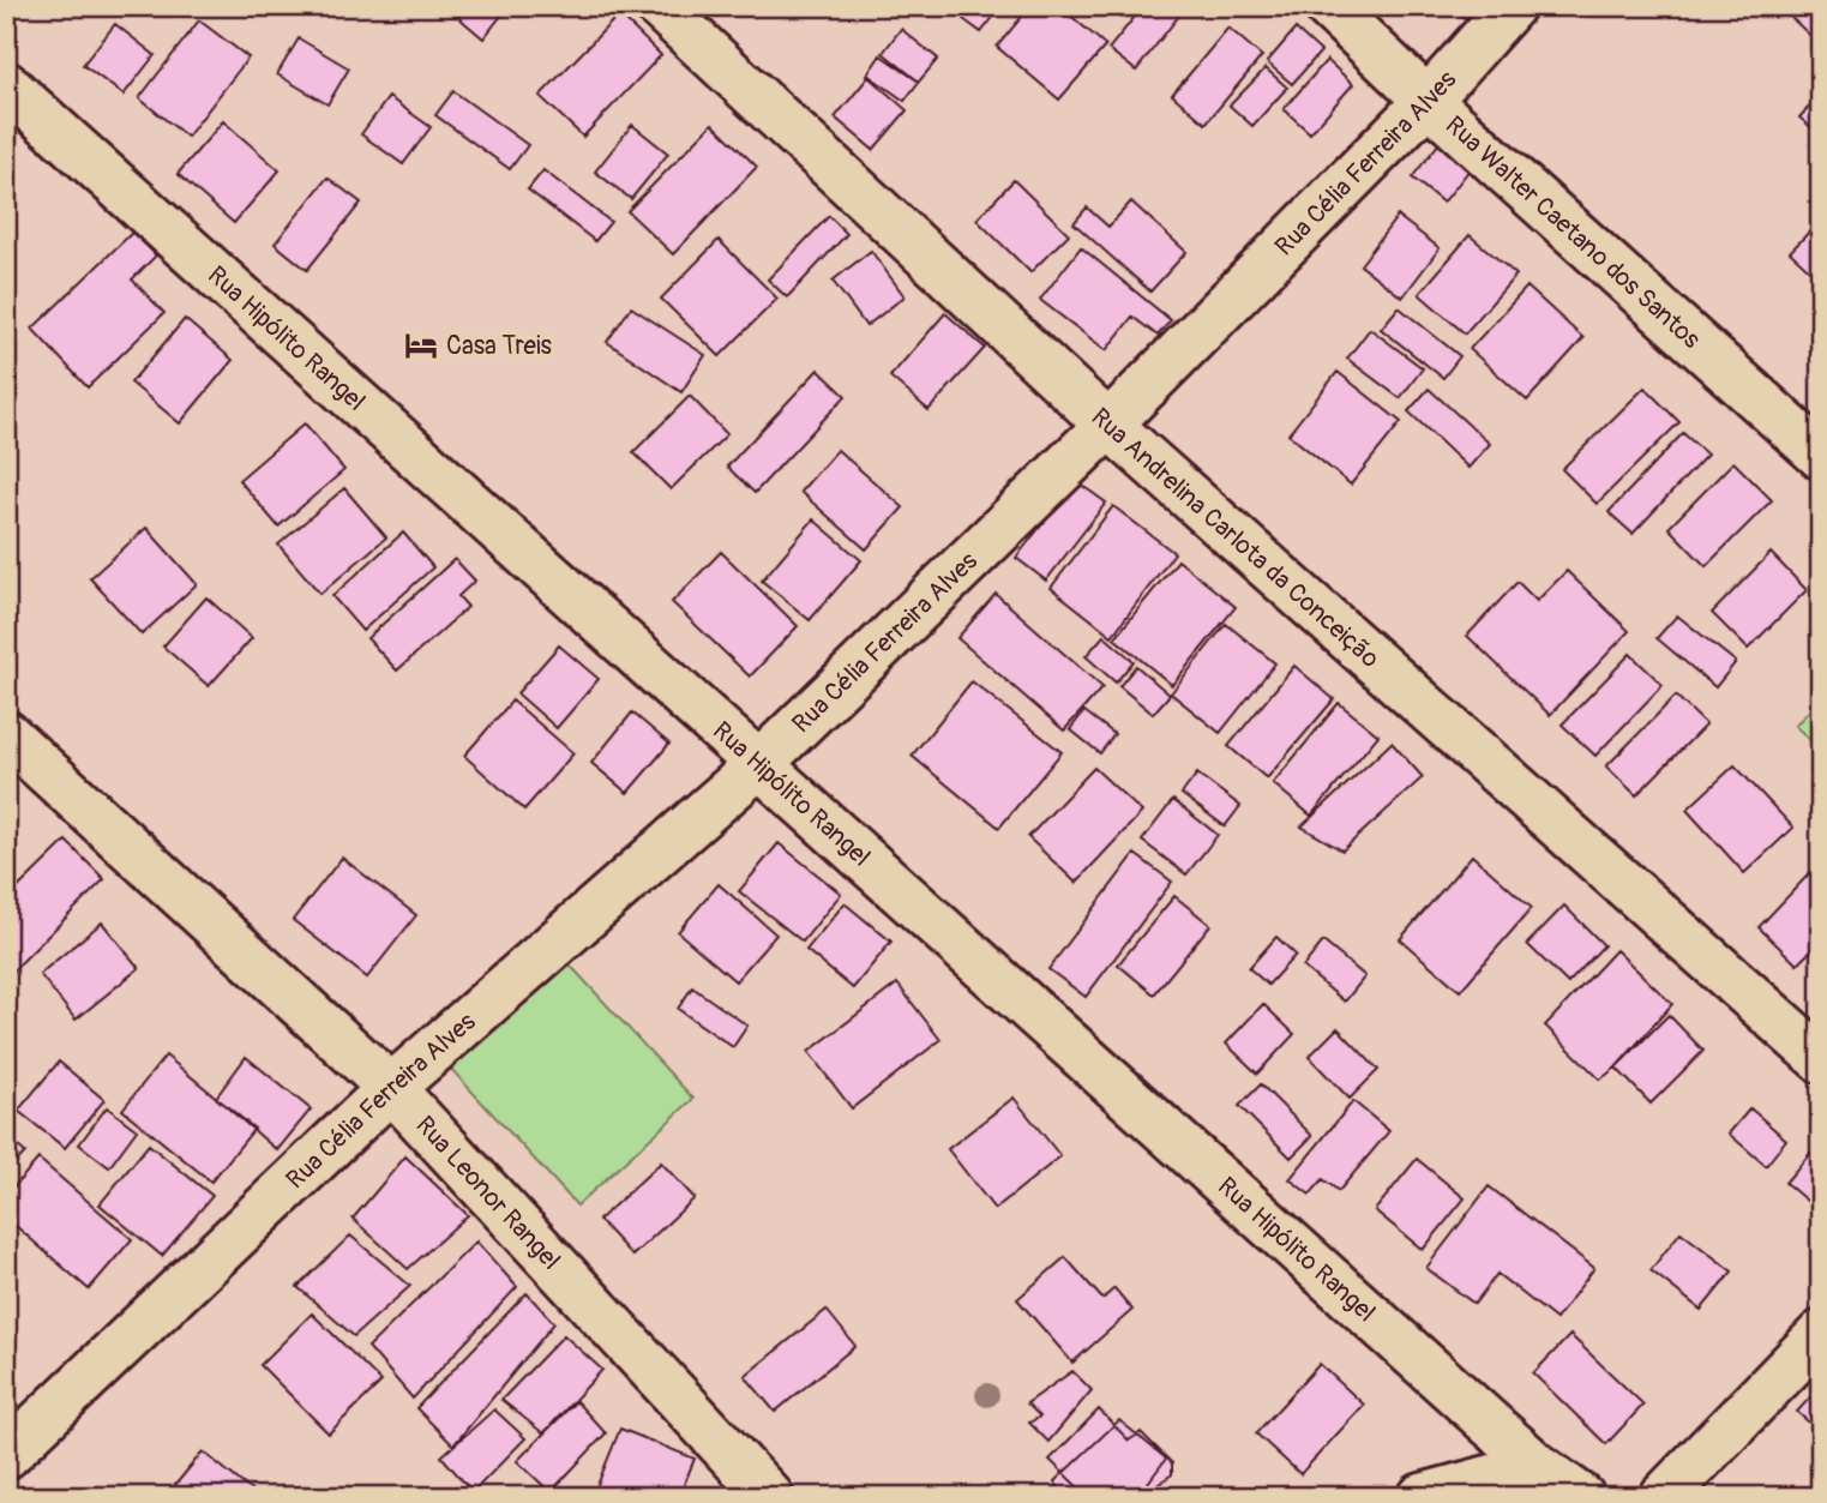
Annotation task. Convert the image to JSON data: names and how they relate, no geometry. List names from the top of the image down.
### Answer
{
  "streets": {
    "street": [
      "Rua Célia Ferreira Alves",
      "Rua Walter Caetano dos Santos",
      "Rua Hipólito Rangel",
      "Rua Andrelina Carlota da Conceição",
      "Rua Leonor Rangel"
    ]
  },
  "crossings": [
    ["Rua Célia Ferreira Alves", "Rua Walter Caetano dos Santos"],
    ["Rua Célia Ferreira Alves", "Rua Hipólito Rangel"],
    ["Rua Célia Ferreira Alves", "Rua Andrelina Carlota da Conceição"],
    ["Rua Célia Ferreira Alves", "Rua Leonor Rangel"]
  ],
  "places": {
    "hotel": ["Casa Treis"]
  }
}
